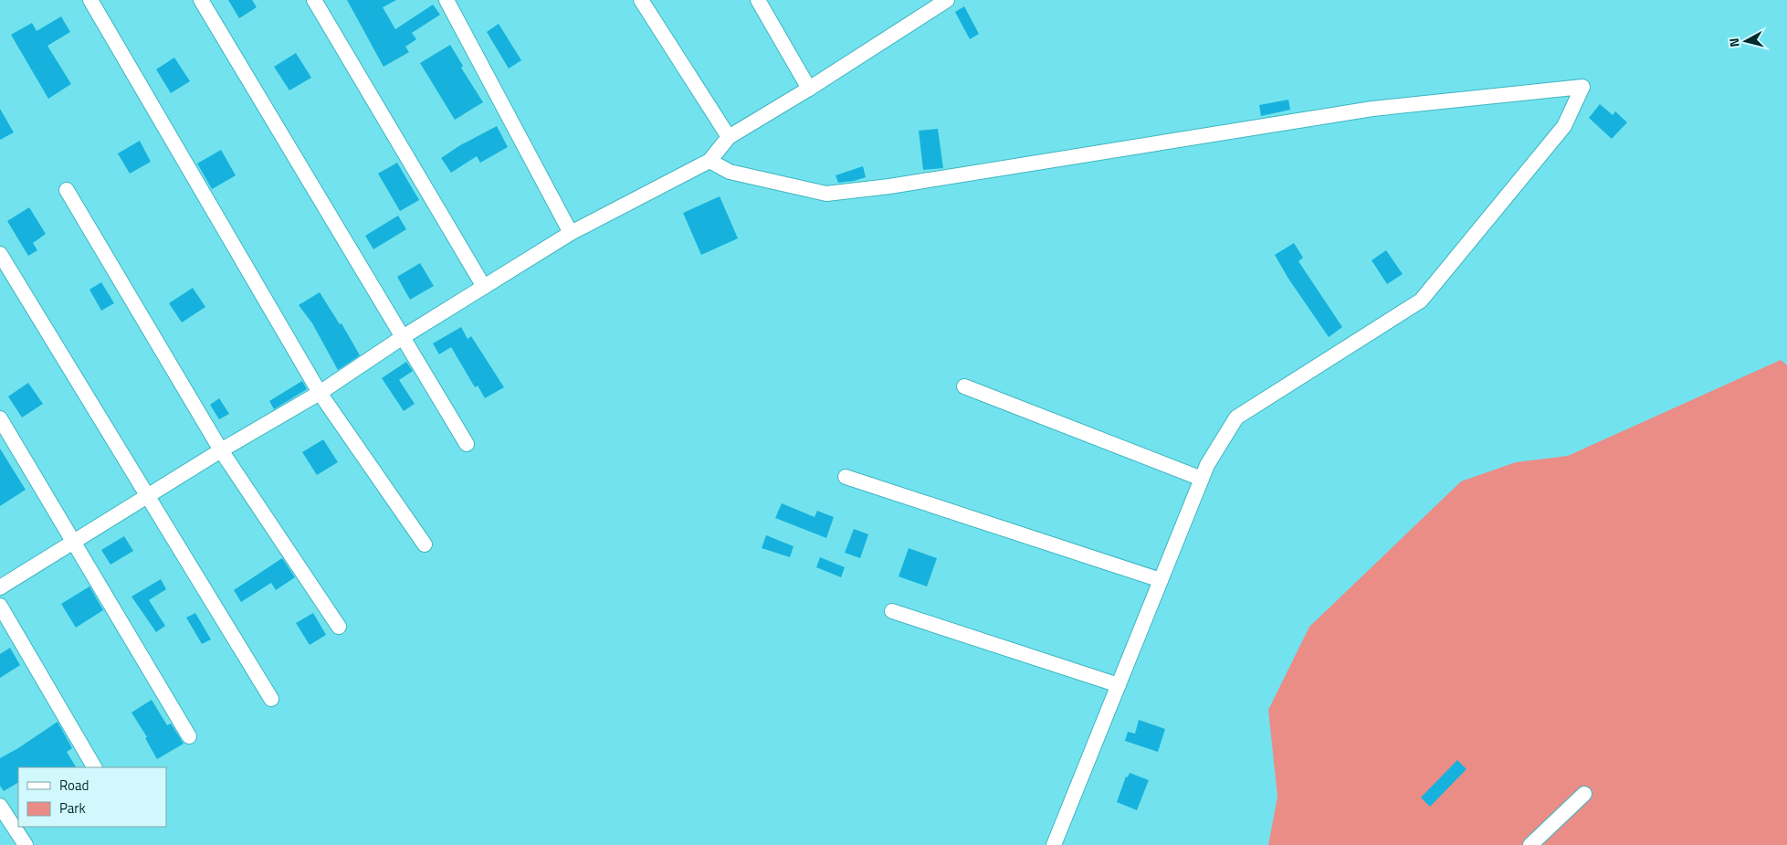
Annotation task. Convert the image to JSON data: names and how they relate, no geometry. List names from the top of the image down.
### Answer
{
  "legend": ["Road", "Park"],
  "north": "left"
}
